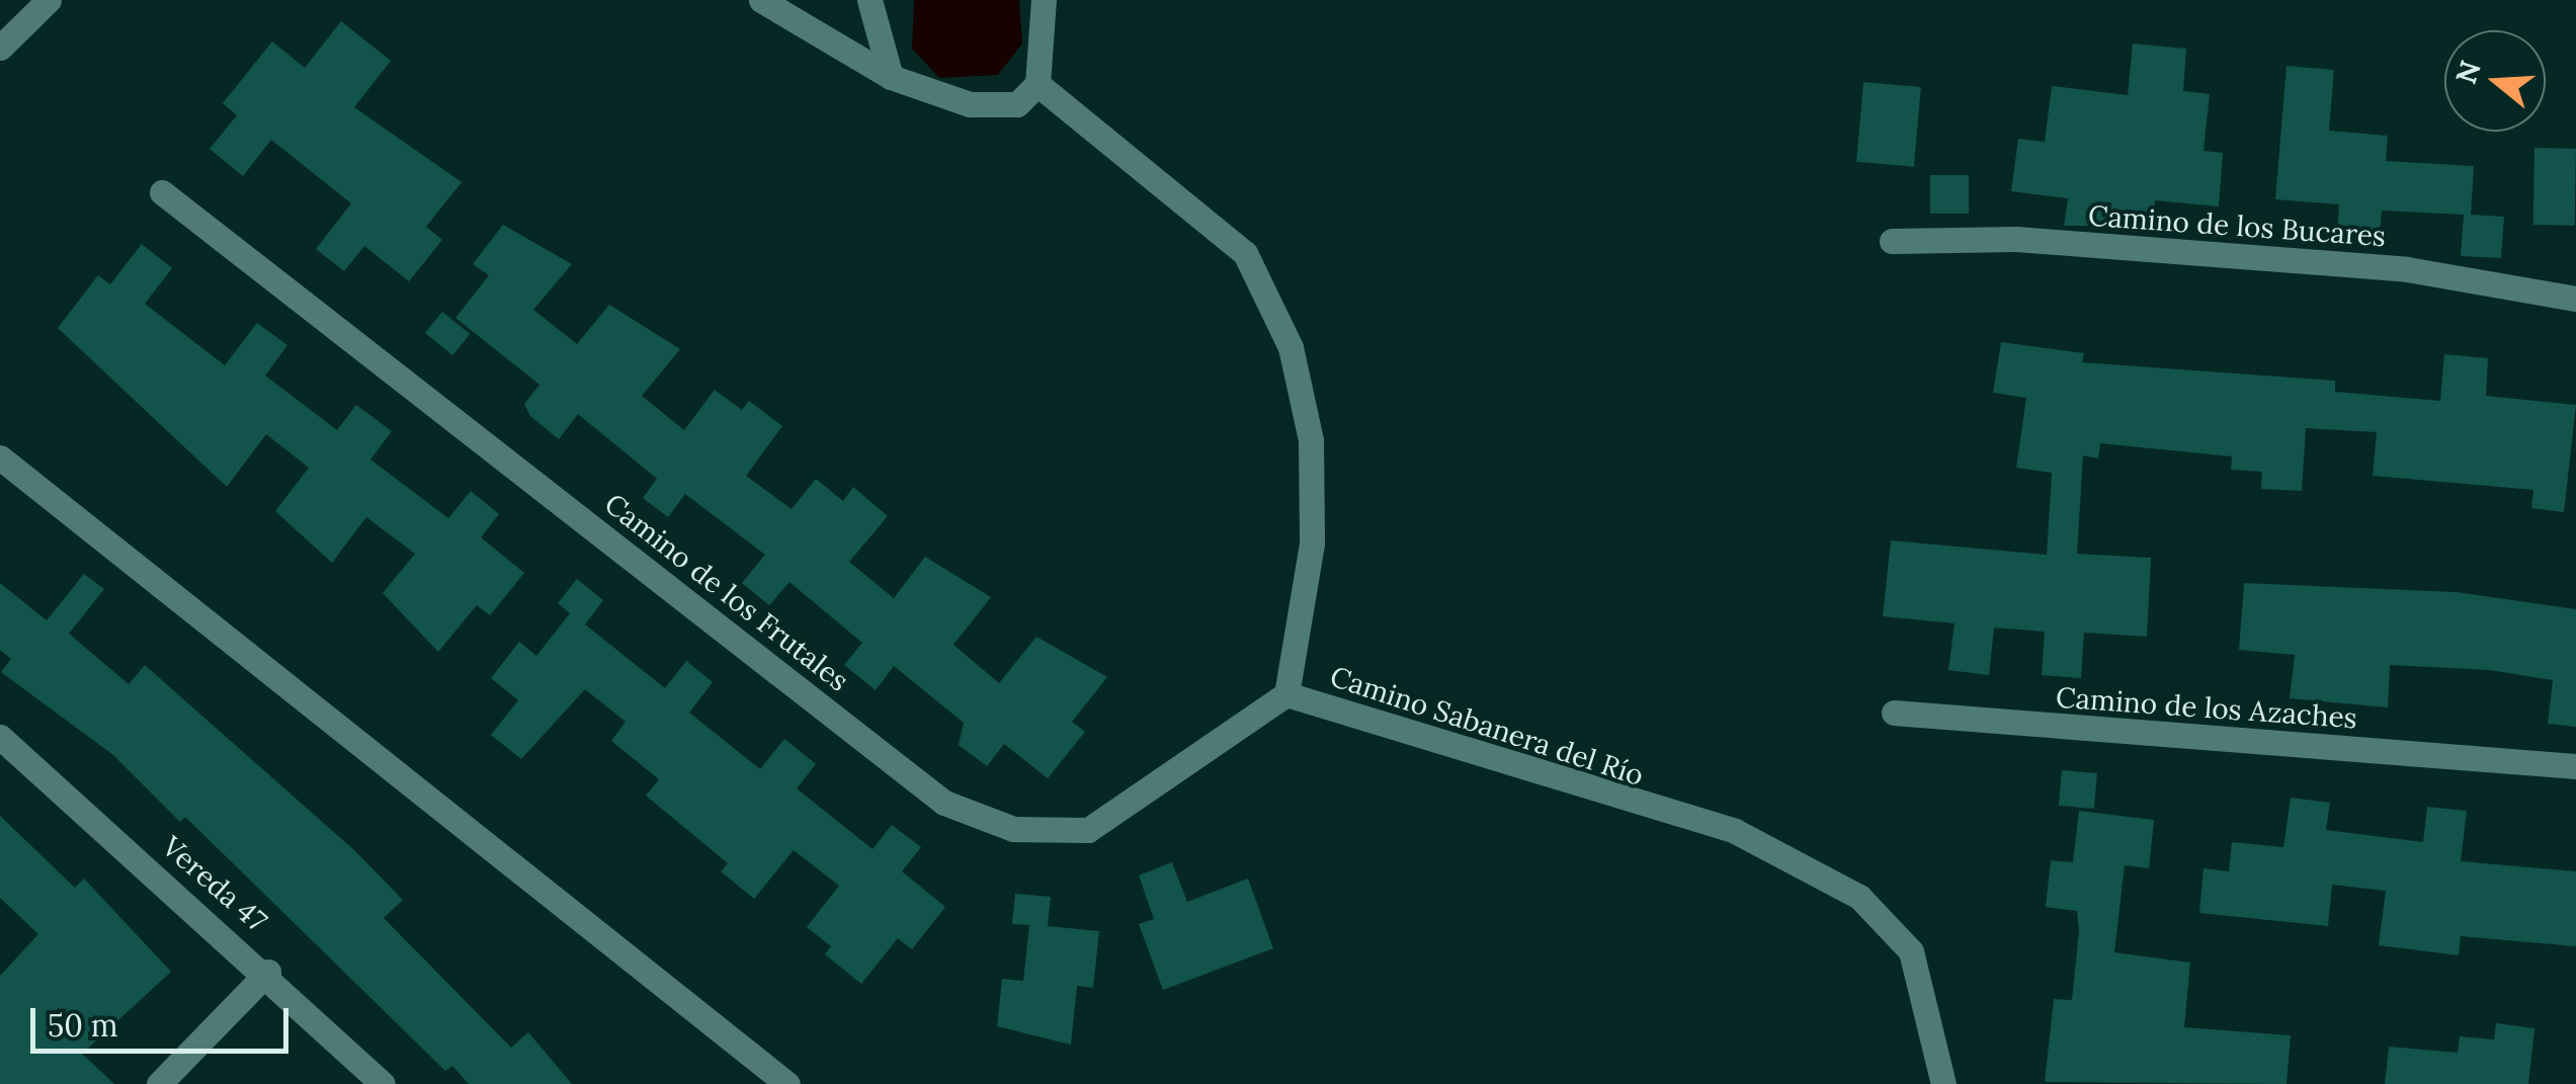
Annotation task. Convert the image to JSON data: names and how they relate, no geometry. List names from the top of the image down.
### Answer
{
  "streets": {
    "street": [
      "Camino de los Bucares",
      "Camino de los Frutales",
      "Camino de los Azaches",
      "Camino Sabanera del Río",
      "Vereda 47"
    ]
  },
  "crossings": [
    ["Camino de los Frutales", "Camino Sabanera del Río"]
  ],
  "scale_bar": "50 m",
  "north": "left"
}
